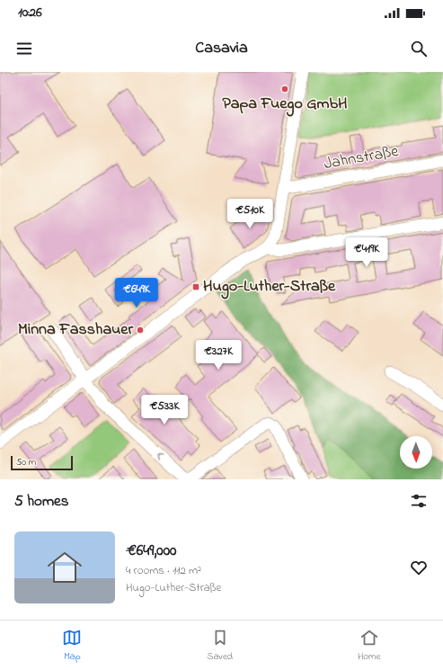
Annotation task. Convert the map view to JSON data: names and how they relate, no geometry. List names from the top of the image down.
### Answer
{
  "streets": {
    "street": ["Jahnstraße"]
  },
  "places": {
    "other": ["Papa Fuego GmbH", "Minna Fasshauer"],
    "transit": ["Hugo-Luther-Straße"]
  },
  "scale_bar": "50 m",
  "north": "bottom",
  "page": {
    "status": "10:26",
    "header": "Casavia",
    "price": [
      "€510K",
      "€419K",
      "€649K",
      "€327K",
      "€533K"
    ],
    "scale": "50 m",
    "heading": "5 homes",
    "list": [
      {
        "name": "€649,000",
        "note": "4 rooms · 112 m² · Hugo-Luther-Straße"
      }
    ],
    "tabs": ["Map", "Saved", "Home"]
  }
}
